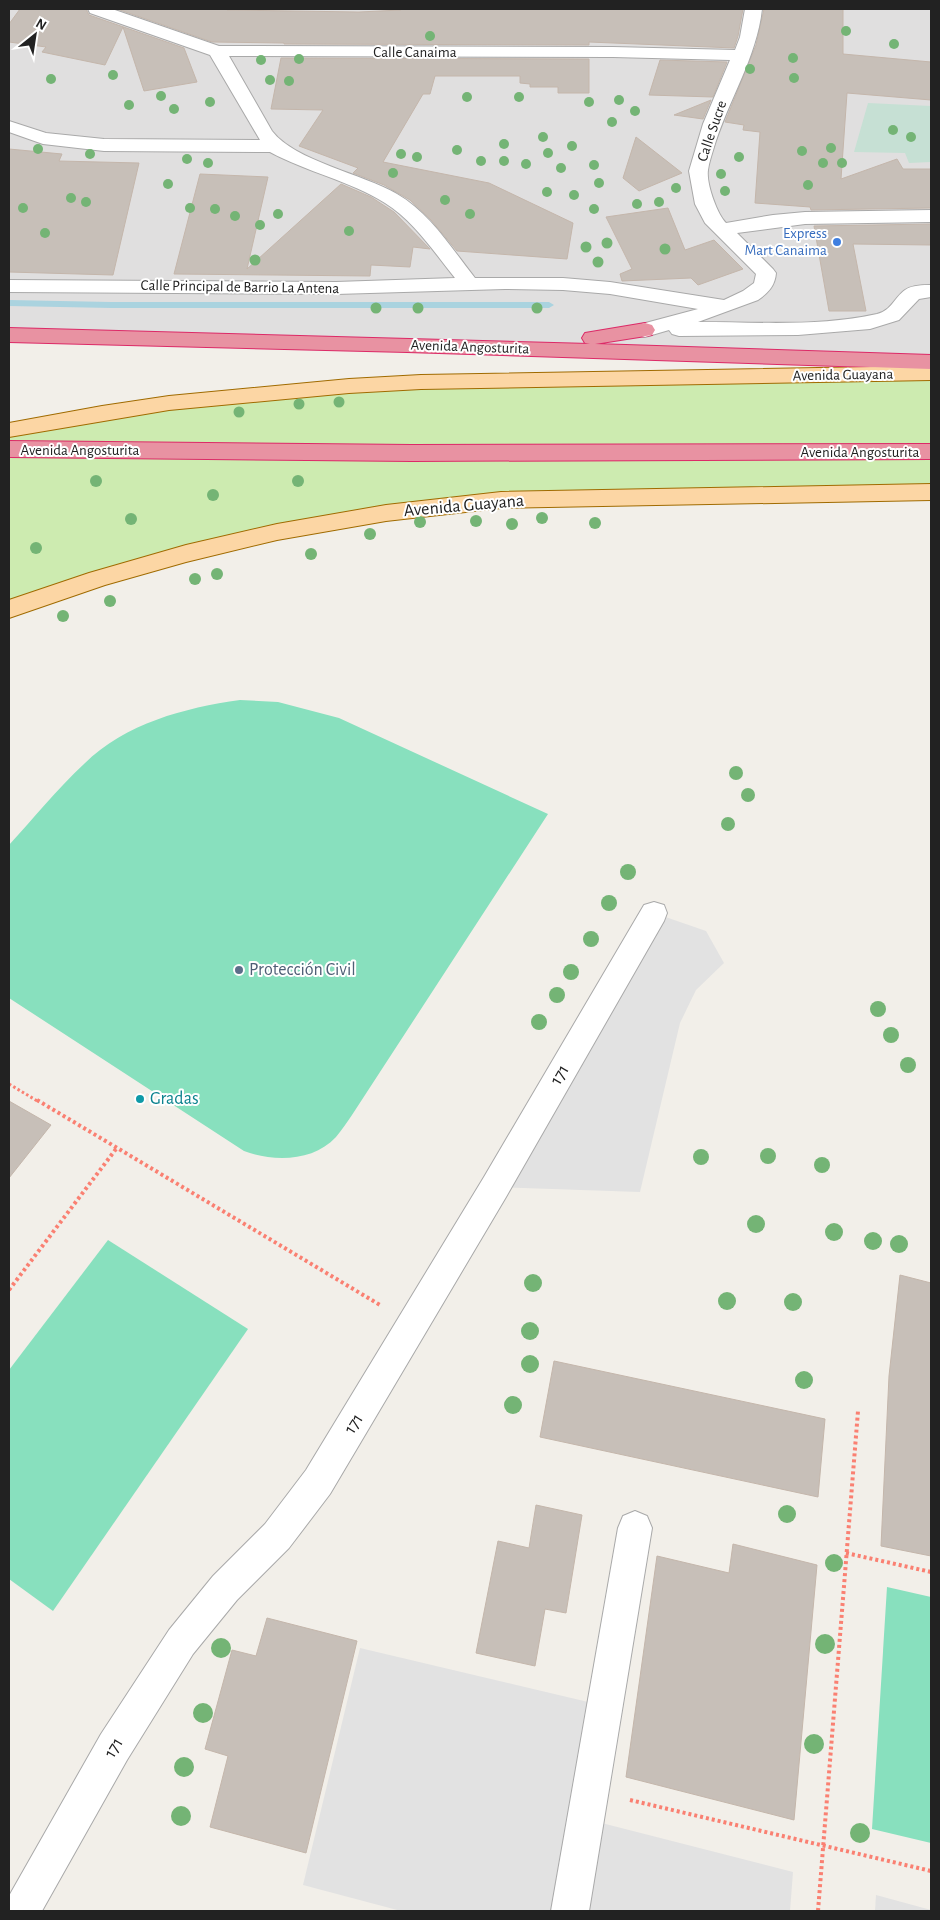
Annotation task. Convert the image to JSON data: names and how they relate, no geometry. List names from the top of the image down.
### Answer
{
  "streets": {
    "highway": ["Avenida Angosturita"],
    "main road": ["Avenida Guayana"],
    "street": [
      "Calle Canaima",
      "Calle Sucre",
      "Calle Principal de Barrio La Antena",
      "171"
    ]
  },
  "crossings": [
    ["Calle Canaima", "Calle Sucre"],
    ["Calle Sucre", "Calle Principal de Barrio La Antena"]
  ],
  "places": ["Express Mart Canaima", "Protección Civil", "Gradas"],
  "north": "top right"
}
